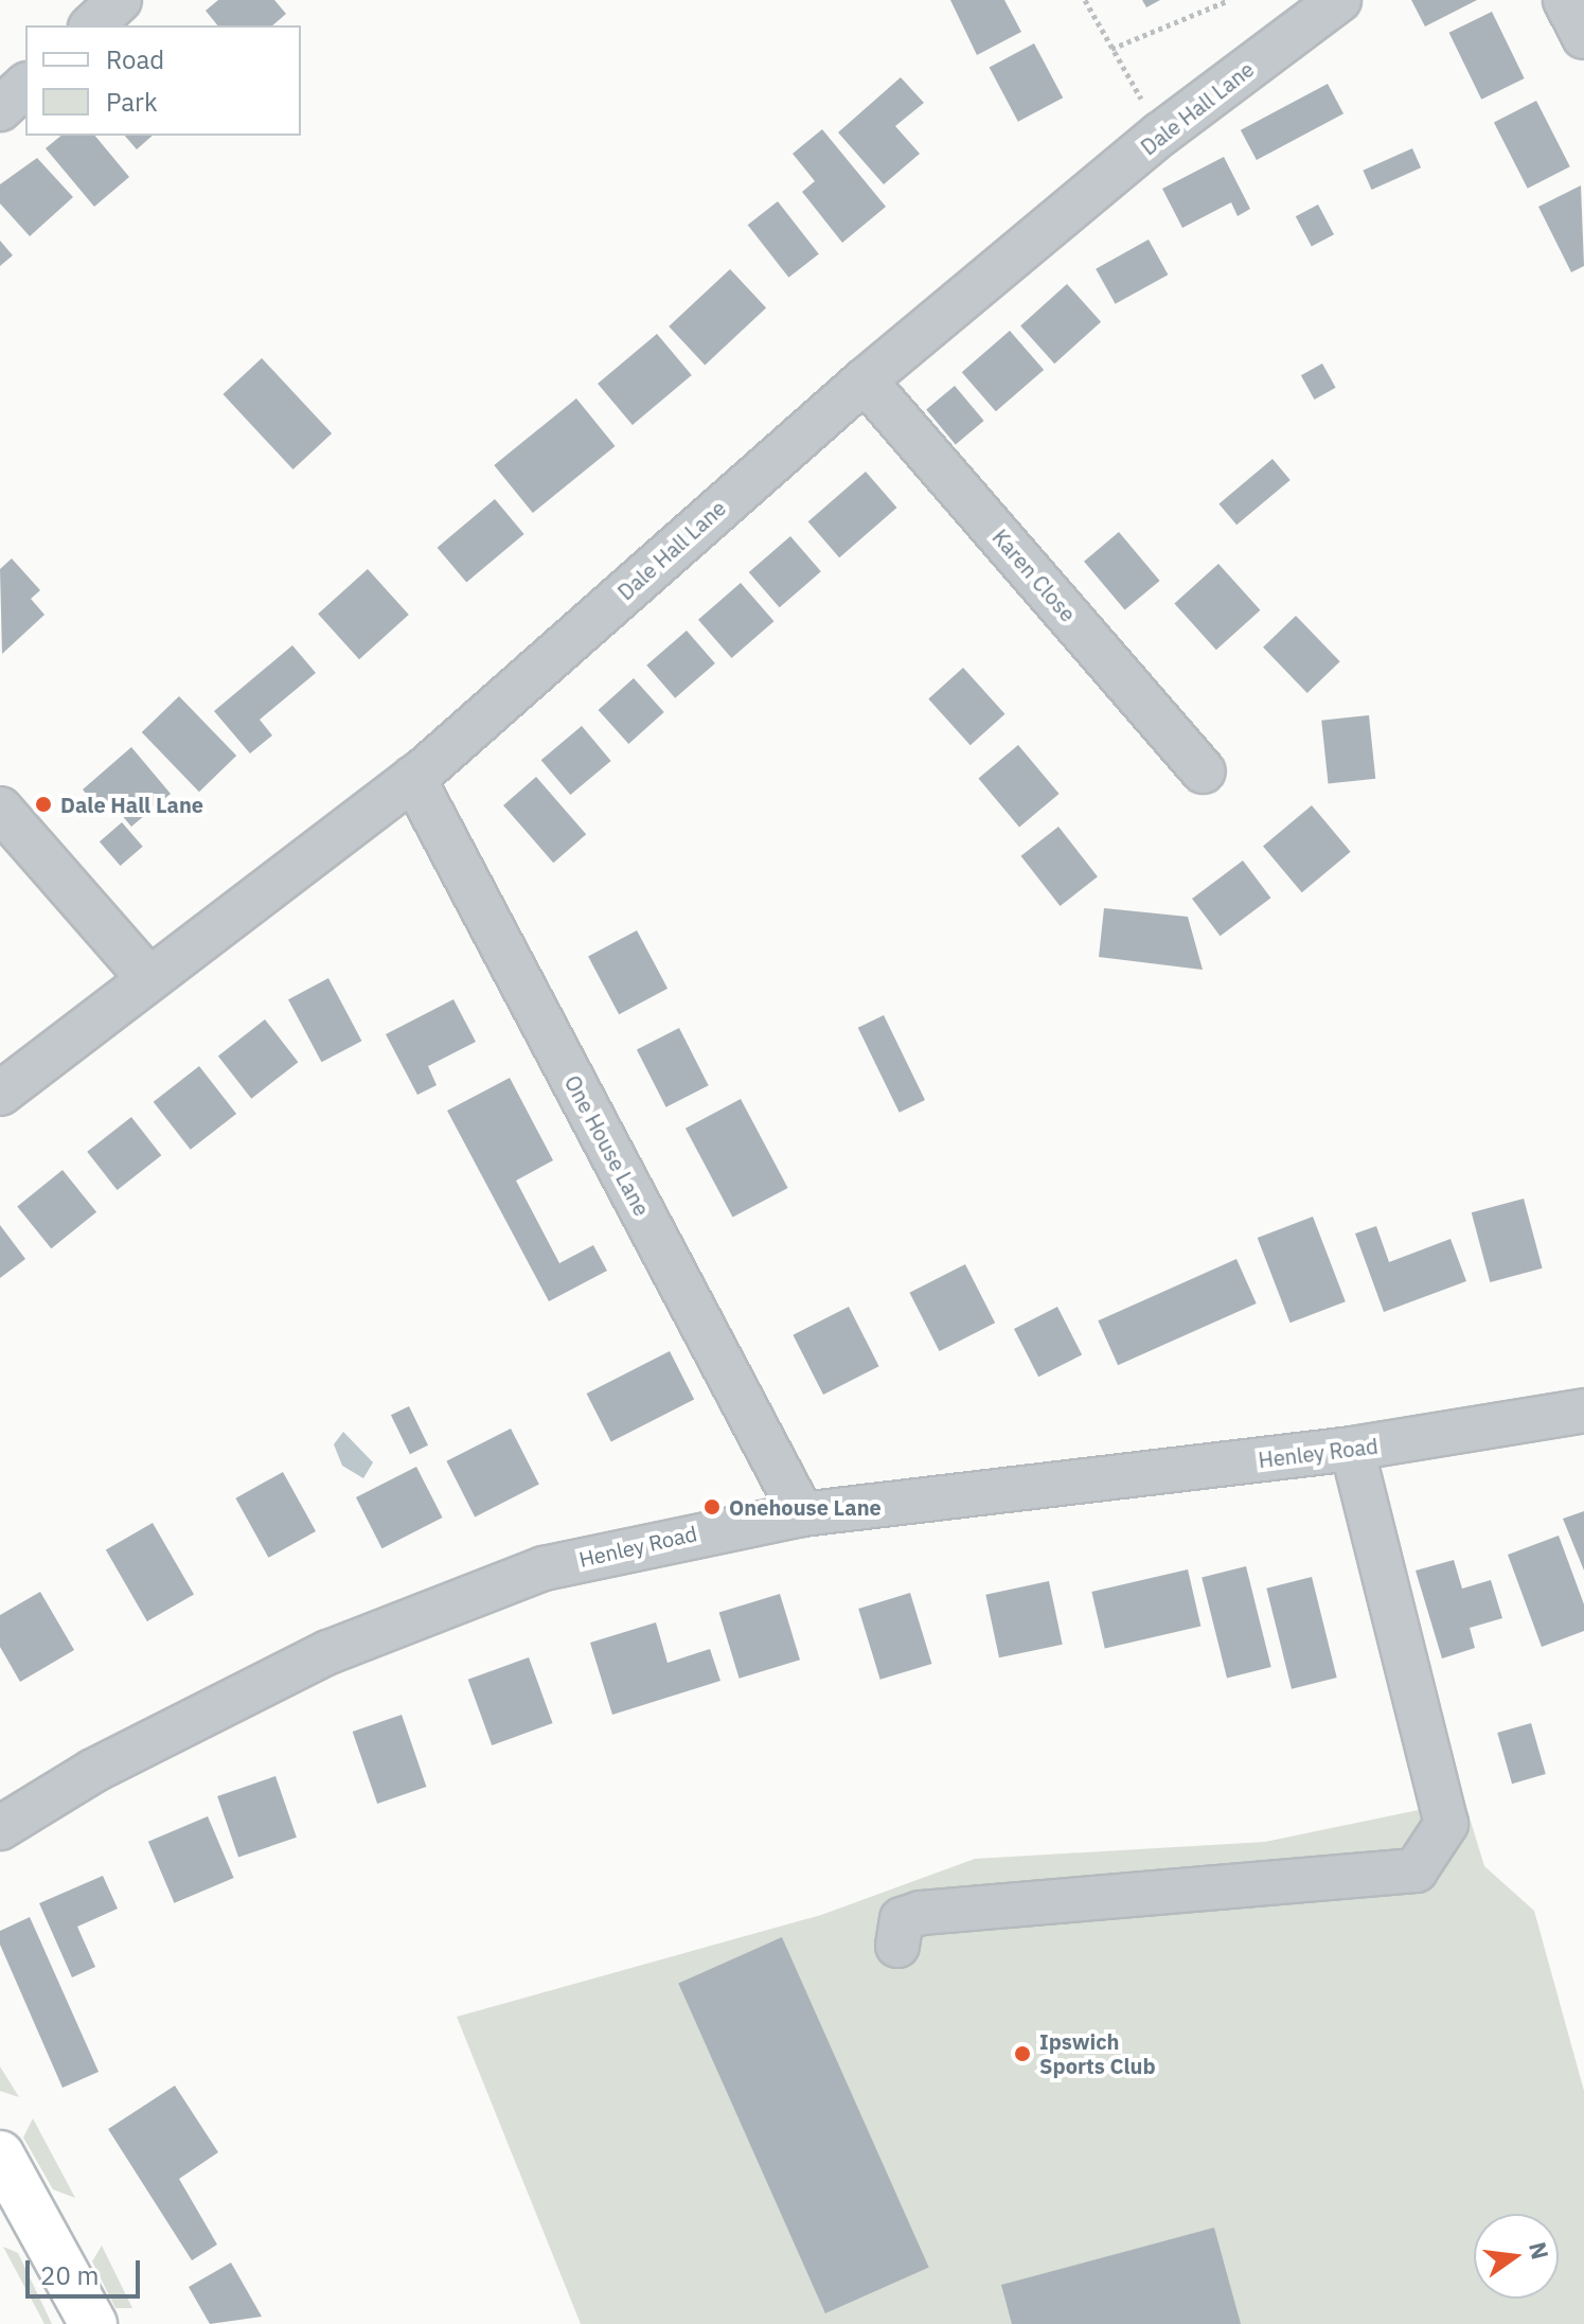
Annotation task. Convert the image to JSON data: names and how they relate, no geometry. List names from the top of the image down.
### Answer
{
  "streets": {
    "street": [
      "Dale Hall Lane",
      "Karen Close",
      "One House Lane",
      "Henley Road"
    ]
  },
  "crossings": [
    ["Dale Hall Lane", "Karen Close"],
    ["Dale Hall Lane", "One House Lane"],
    ["One House Lane", "Henley Road"]
  ],
  "places": ["Dale Hall Lane", "Onehouse Lane", "Ipswich Sports Club"],
  "legend": ["Road", "Park"],
  "scale_bar": "20 m",
  "north": "right"
}
